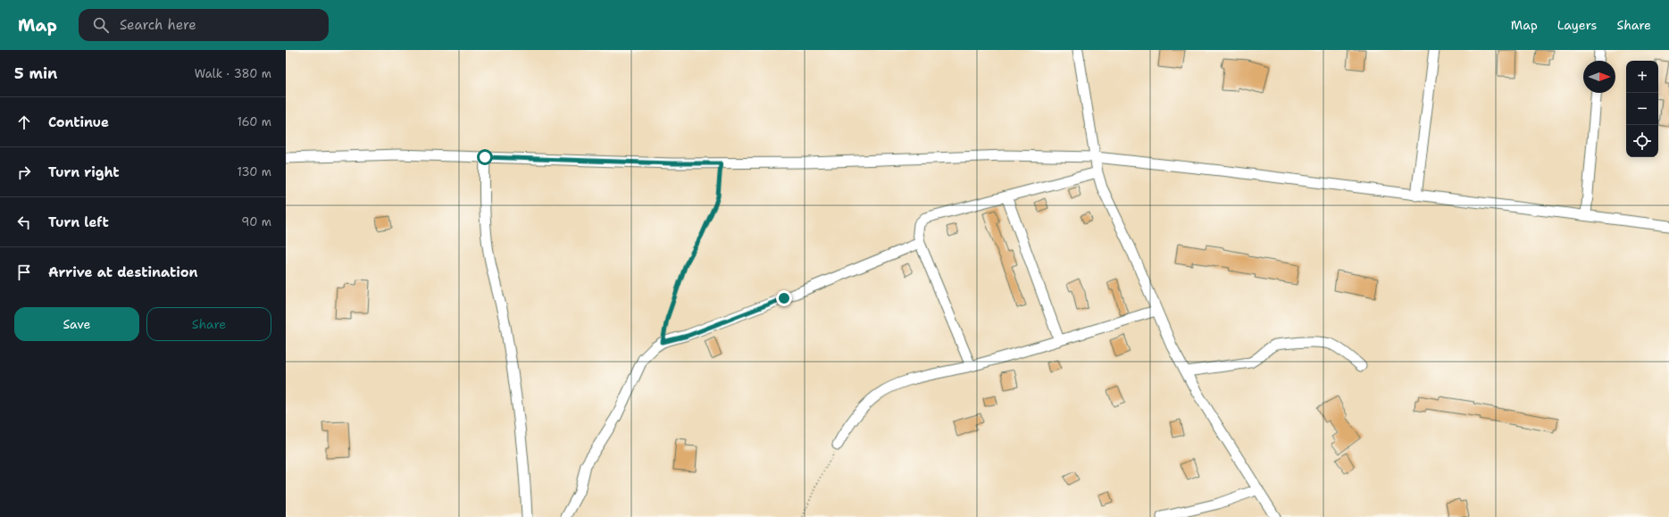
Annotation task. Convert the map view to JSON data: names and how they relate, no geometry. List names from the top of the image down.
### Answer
{
  "north": "right",
  "page": {
    "header": "Map",
    "search": "Search here",
    "nav": ["Map", "Layers", "Share"],
    "heading": ["5 min", "Walk · 380 m"],
    "map_buttons": ["+", "−"],
    "list": [
      ["Continue", "160 m"],
      ["Turn right", "130 m"],
      ["Turn left", "90 m"],
      "Arrive at destination"
    ],
    "buttons": ["Save", "Share"]
  }
}
